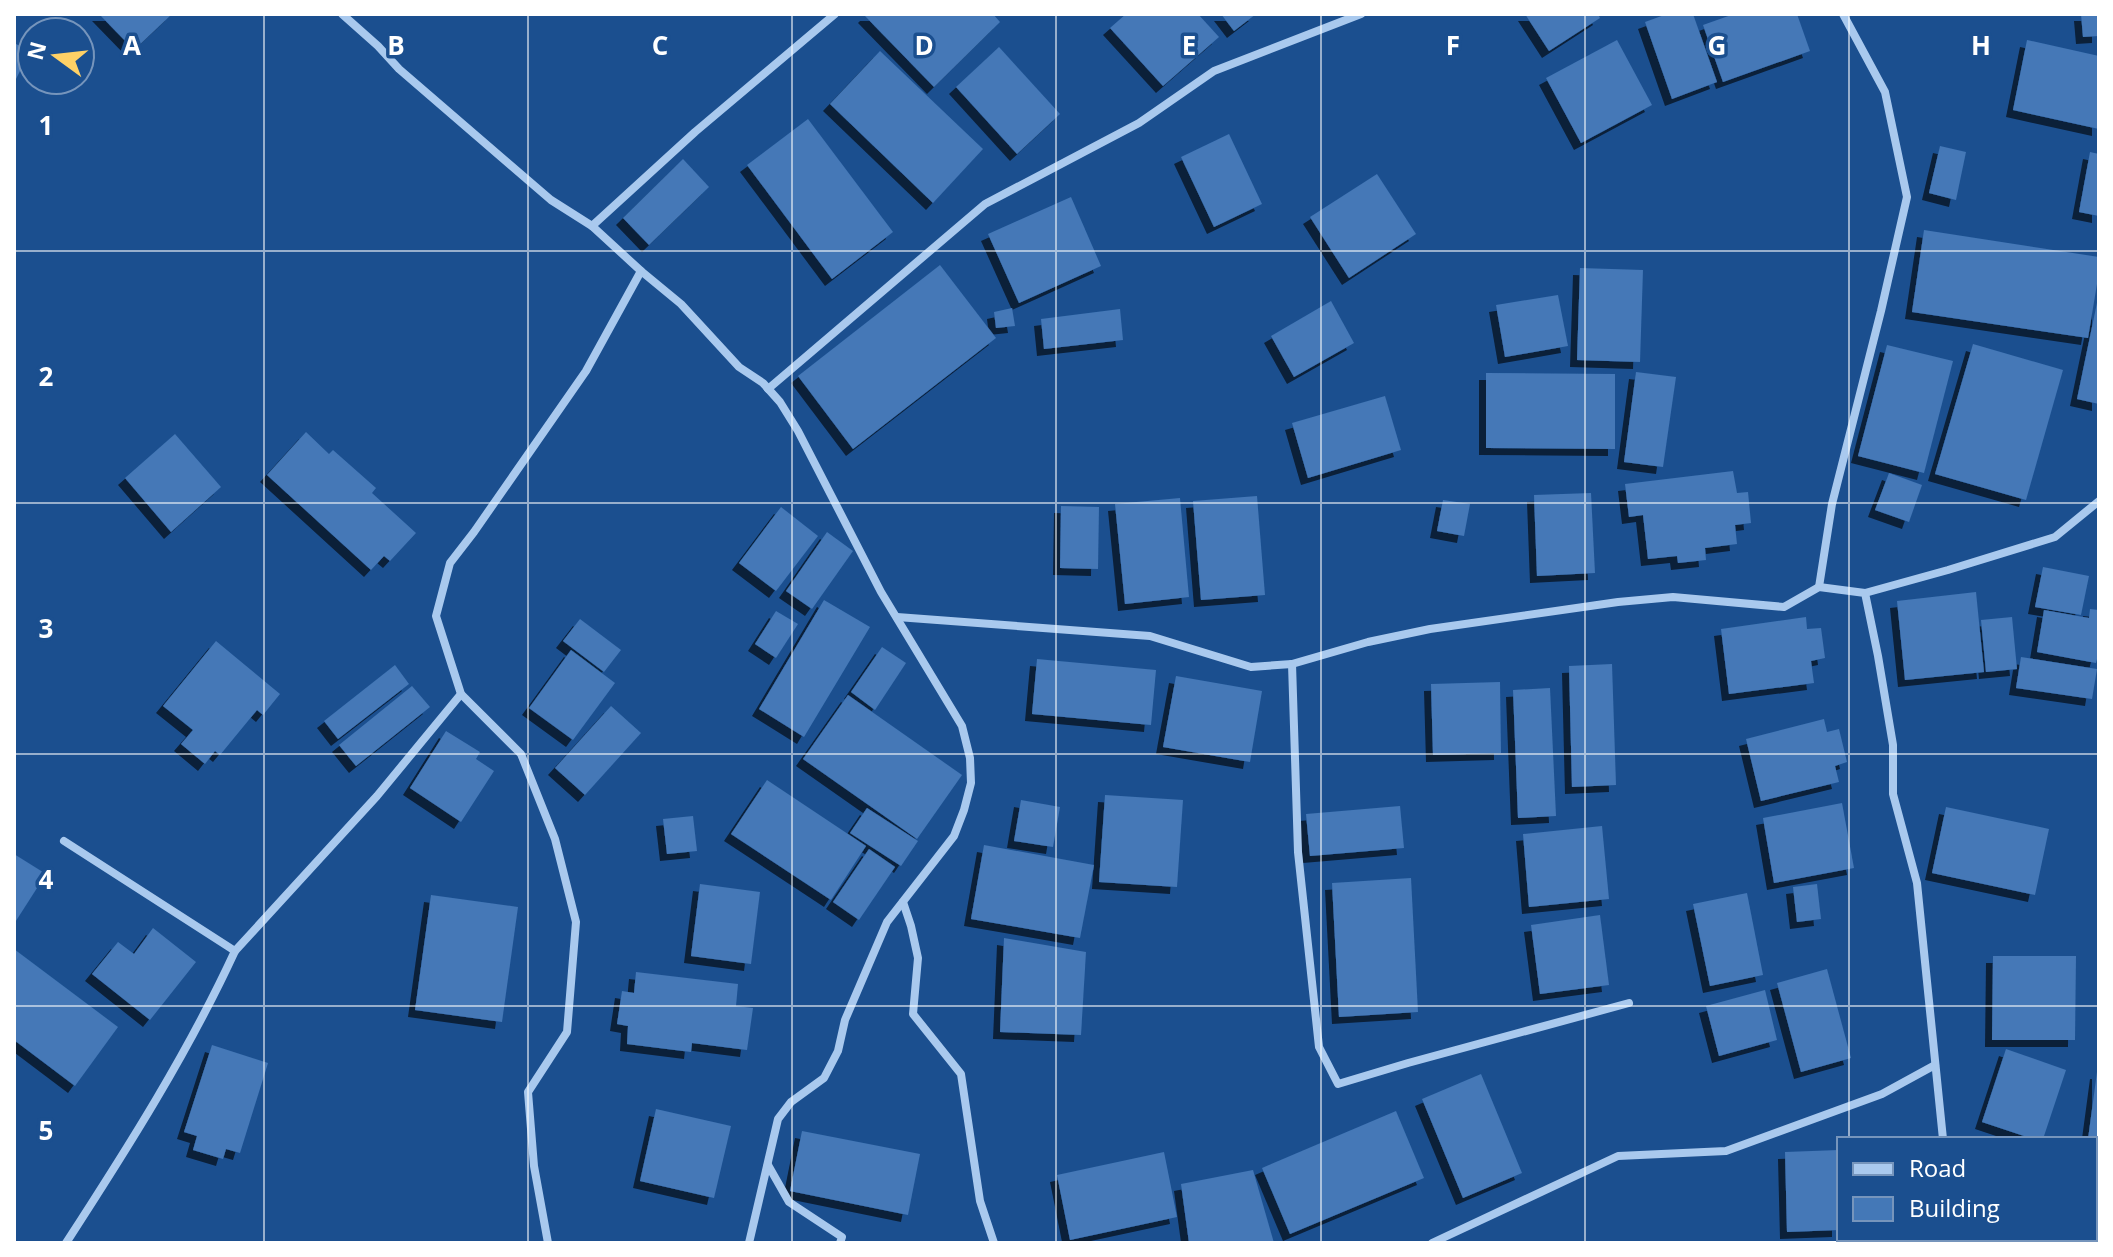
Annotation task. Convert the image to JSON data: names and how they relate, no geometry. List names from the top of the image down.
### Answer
{
  "legend": ["Road", "Building"],
  "north": "left",
  "grid": {
    "columns": [
      "A",
      "B",
      "C",
      "D",
      "E",
      "F",
      "G",
      "H"
    ],
    "rows": [
      "1",
      "2",
      "3",
      "4",
      "5"
    ]
  }
}
